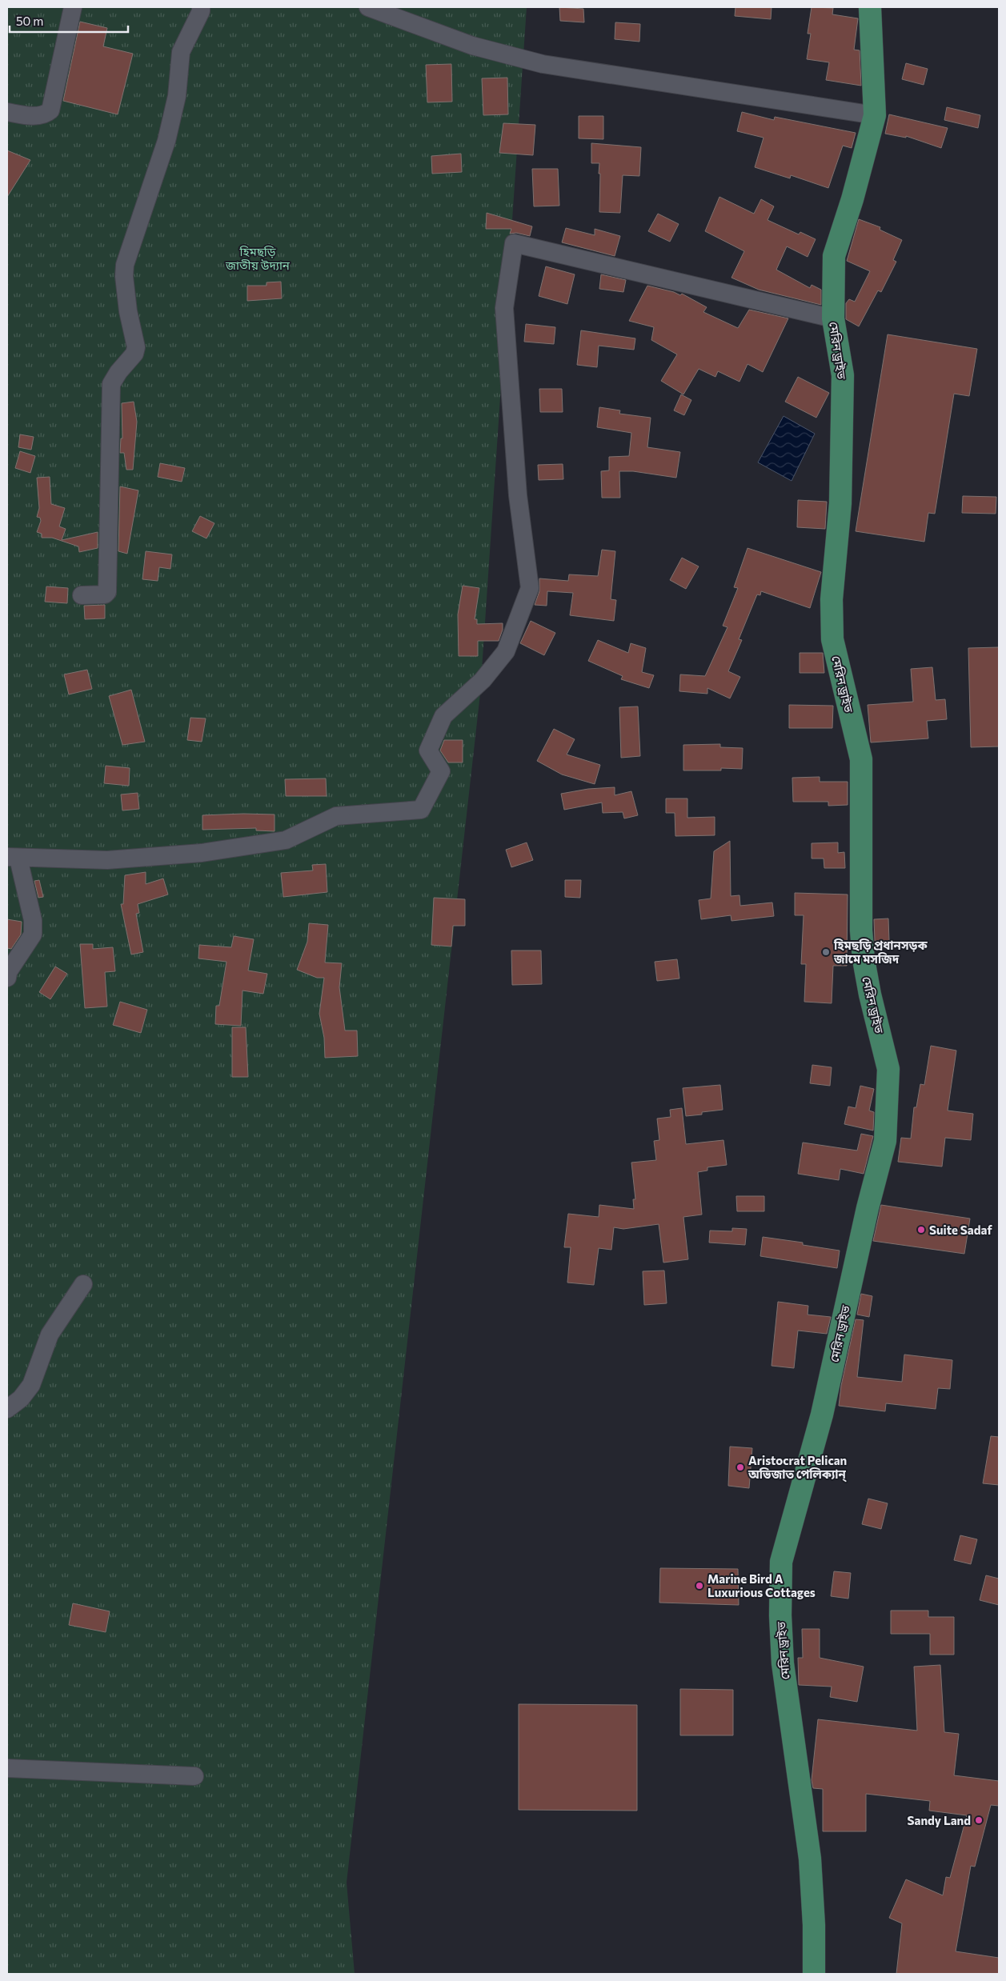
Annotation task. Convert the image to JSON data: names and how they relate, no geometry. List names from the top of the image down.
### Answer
{
  "streets": {
    "main road": ["মেরিন ড্রাইভ"]
  },
  "parks": ["হিমছড়ি জাতীয় উদ্যান"],
  "places": [
    "হিমছড়ি প্রধানসড়ক জামে মসজিদ",
    "Suite Sadaf",
    "Aristocrat Pelican অভিজাত পেলিক্যান্",
    "Marine Bird A Luxurious Cottages",
    "Sandy Land"
  ],
  "scale_bar": "50 m"
}
